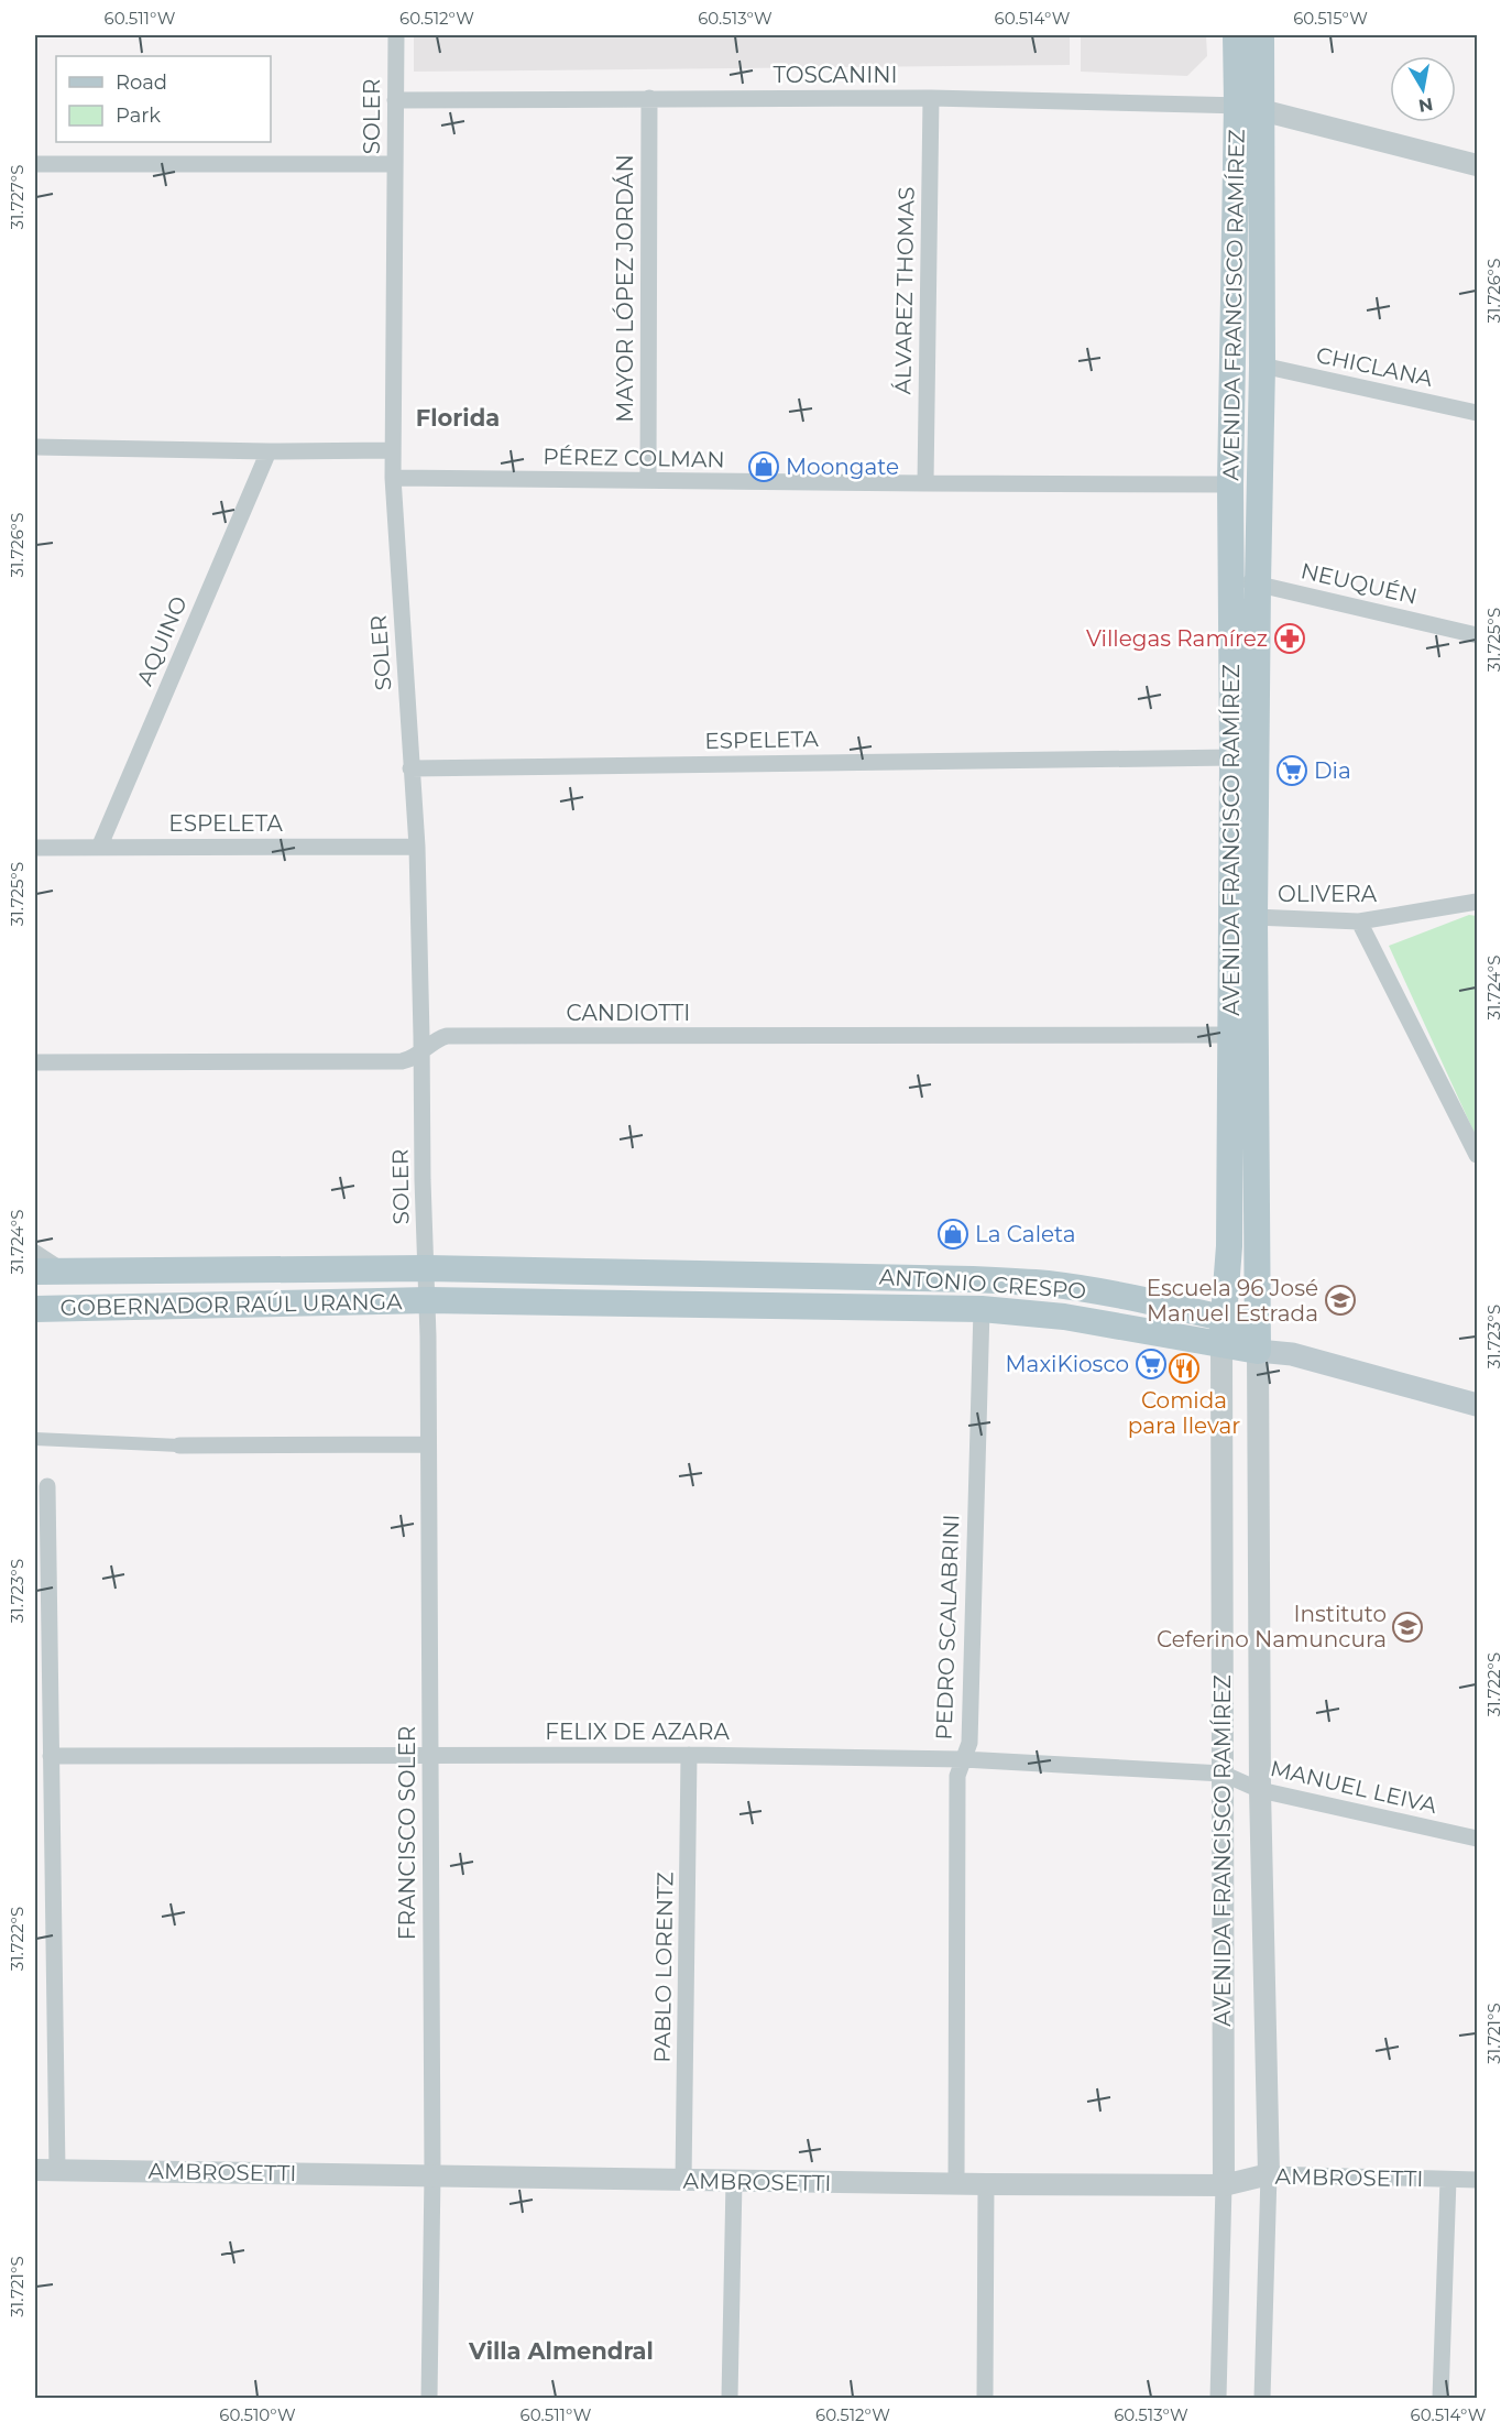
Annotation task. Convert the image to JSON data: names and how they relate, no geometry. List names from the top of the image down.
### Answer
{
  "streets": {
    "main road": ["AVENIDA FRANCISCO RAMÍREZ", "ANTONIO CRESPO", "GOBERNADOR RAÚL URANGA"],
    "street": [
      "TOSCANINI",
      "SOLER",
      "MAYOR LÓPEZ JORDÁN",
      "ÁLVAREZ THOMAS",
      "CHICLANA",
      "PÉREZ COLMAN",
      "NEUQUÉN",
      "AQUINO",
      "ESPELETA",
      "OLIVERA",
      "CANDIOTTI",
      "PEDRO SCALABRINI",
      "FELIX DE AZARA",
      "MANUEL LEIVA",
      "FRANCISCO SOLER",
      "PABLO LORENTZ",
      "AMBROSETTI"
    ]
  },
  "crossings": [
    ["TOSCANINI", "SOLER"],
    ["TOSCANINI", "MAYOR LÓPEZ JORDÁN"],
    ["TOSCANINI", "ÁLVAREZ THOMAS"],
    ["TOSCANINI", "AVENIDA FRANCISCO RAMÍREZ"],
    ["SOLER", "PÉREZ COLMAN"],
    ["SOLER", "ESPELETA"],
    ["SOLER", "CANDIOTTI"],
    ["SOLER", "ANTONIO CRESPO"],
    ["SOLER", "GOBERNADOR RAÚL URANGA"],
    ["SOLER", "FRANCISCO SOLER"],
    ["MAYOR LÓPEZ JORDÁN", "PÉREZ COLMAN"],
    ["ÁLVAREZ THOMAS", "PÉREZ COLMAN"],
    ["AVENIDA FRANCISCO RAMÍREZ", "CHICLANA"],
    ["AVENIDA FRANCISCO RAMÍREZ", "PÉREZ COLMAN"],
    ["AVENIDA FRANCISCO RAMÍREZ", "NEUQUÉN"],
    ["AVENIDA FRANCISCO RAMÍREZ", "ESPELETA"],
    ["AVENIDA FRANCISCO RAMÍREZ", "OLIVERA"],
    ["AVENIDA FRANCISCO RAMÍREZ", "CANDIOTTI"],
    ["AVENIDA FRANCISCO RAMÍREZ", "ANTONIO CRESPO"],
    ["AVENIDA FRANCISCO RAMÍREZ", "FELIX DE AZARA"],
    ["AVENIDA FRANCISCO RAMÍREZ", "MANUEL LEIVA"],
    ["AVENIDA FRANCISCO RAMÍREZ", "AMBROSETTI"],
    ["AQUINO", "ESPELETA"],
    ["ANTONIO CRESPO", "GOBERNADOR RAÚL URANGA"],
    ["ANTONIO CRESPO", "PEDRO SCALABRINI"],
    ["ANTONIO CRESPO", "FRANCISCO SOLER"],
    ["GOBERNADOR RAÚL URANGA", "FRANCISCO SOLER"],
    ["PEDRO SCALABRINI", "FELIX DE AZARA"],
    ["PEDRO SCALABRINI", "AMBROSETTI"],
    ["FELIX DE AZARA", "MANUEL LEIVA"],
    ["FELIX DE AZARA", "FRANCISCO SOLER"],
    ["FELIX DE AZARA", "PABLO LORENTZ"],
    ["FRANCISCO SOLER", "AMBROSETTI"],
    ["PABLO LORENTZ", "AMBROSETTI"]
  ],
  "districts": ["Florida", "Villa Almendral"],
  "places": {
    "shop": ["Moongate", "La Caleta"],
    "pharmacy": ["Villegas Ramírez"],
    "supermarket": ["Dia", "MaxiKiosco"],
    "school or university": ["Escuela 96 José Manuel Estrada", "Instituto Ceferino Namuncura"],
    "restaurant": ["Comida para llevar"]
  },
  "legend": ["Road", "Park"],
  "north": "bottom",
  "coordinates": [
    "60.511°W",
    "60.512°W",
    "60.513°W",
    "60.514°W",
    "60.515°W",
    "31.727°S",
    "31.726°S",
    "31.725°S",
    "31.724°S",
    "31.723°S",
    "31.722°S",
    "31.721°S",
    "60.510°W"
  ]
}
